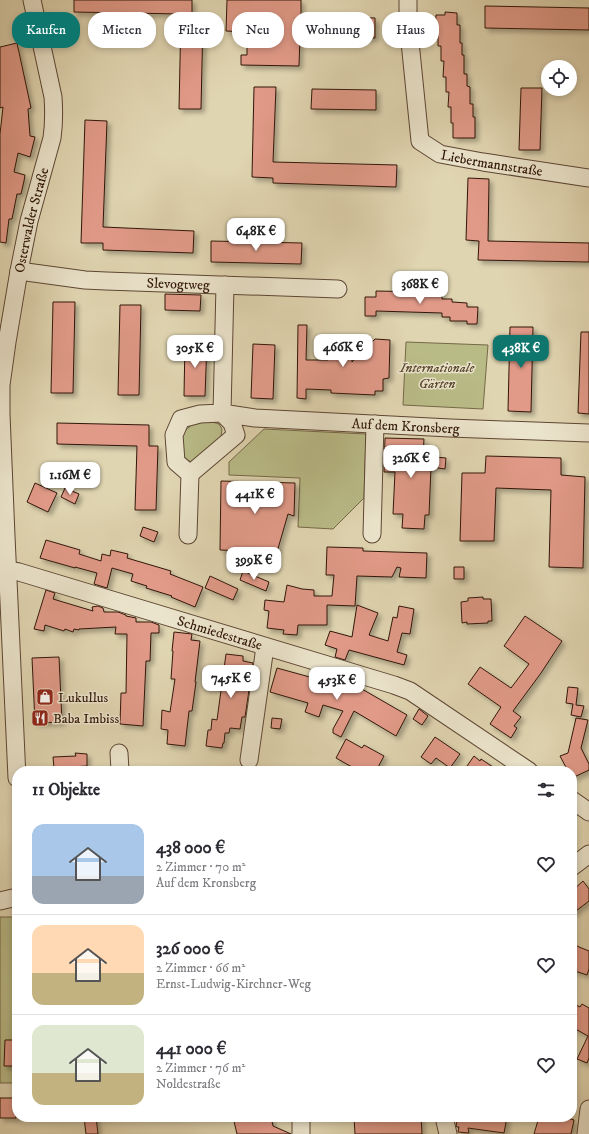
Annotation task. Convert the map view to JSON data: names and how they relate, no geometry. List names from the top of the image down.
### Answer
{
  "streets": {
    "street": [
      "Liebermannstraße",
      "Osterwalder Straße",
      "Slevogtweg",
      "Auf dem Kronsberg",
      "Schmiedestraße"
    ]
  },
  "crossings": [
    ["Osterwalder Straße", "Slevogtweg"],
    ["Osterwalder Straße", "Schmiedestraße"]
  ],
  "parks": ["Internationale Gärten"],
  "places": {
    "shop": ["Lukullus"],
    "restaurant": ["Baba Imbiss"]
  },
  "page": {
    "chip": [
      "Kaufen",
      "Mieten",
      "Filter",
      "Neu",
      "Wohnung",
      "Haus"
    ],
    "price": [
      "648K €",
      "368K €",
      "466K €",
      "305K €",
      "438K €",
      "326K €",
      "1.16M €",
      "441K €",
      "399K €",
      "745K €",
      "453K €"
    ],
    "heading": "11 Objekte",
    "list": [
      {
        "name": "438 000 €",
        "note": "2 Zimmer · 70 m² · Auf dem Kronsberg"
      },
      {
        "name": "326 000 €",
        "note": "2 Zimmer · 66 m² · Ernst-Ludwig-Kirchner-Weg"
      },
      {
        "name": "441 000 €",
        "note": "2 Zimmer · 76 m² · Noldestraße"
      }
    ]
  }
}
